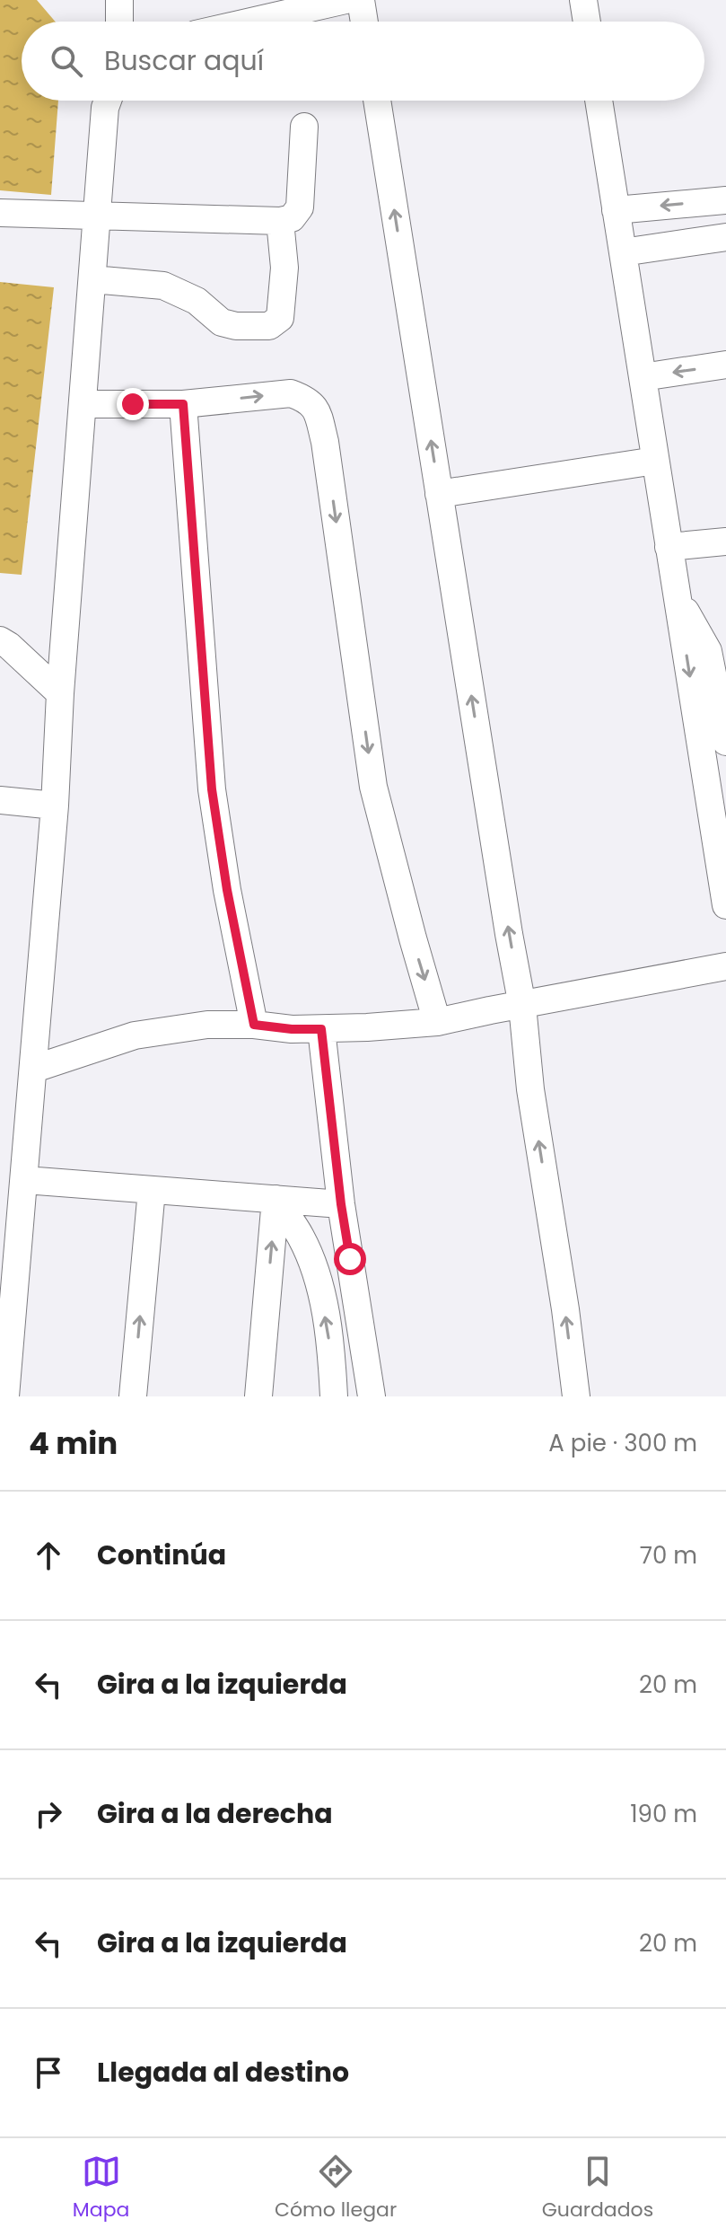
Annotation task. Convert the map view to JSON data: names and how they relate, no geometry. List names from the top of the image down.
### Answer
{
  "page": {
    "search": "Buscar aquí",
    "heading": ["4 min", "A pie · 300 m"],
    "list": [
      ["Continúa", "70 m"],
      ["Gira a la izquierda", "20 m"],
      ["Gira a la derecha", "190 m"],
      ["Gira a la izquierda", "20 m"],
      "Llegada al destino"
    ],
    "nav": ["Mapa", "Cómo llegar", "Guardados"]
  }
}
